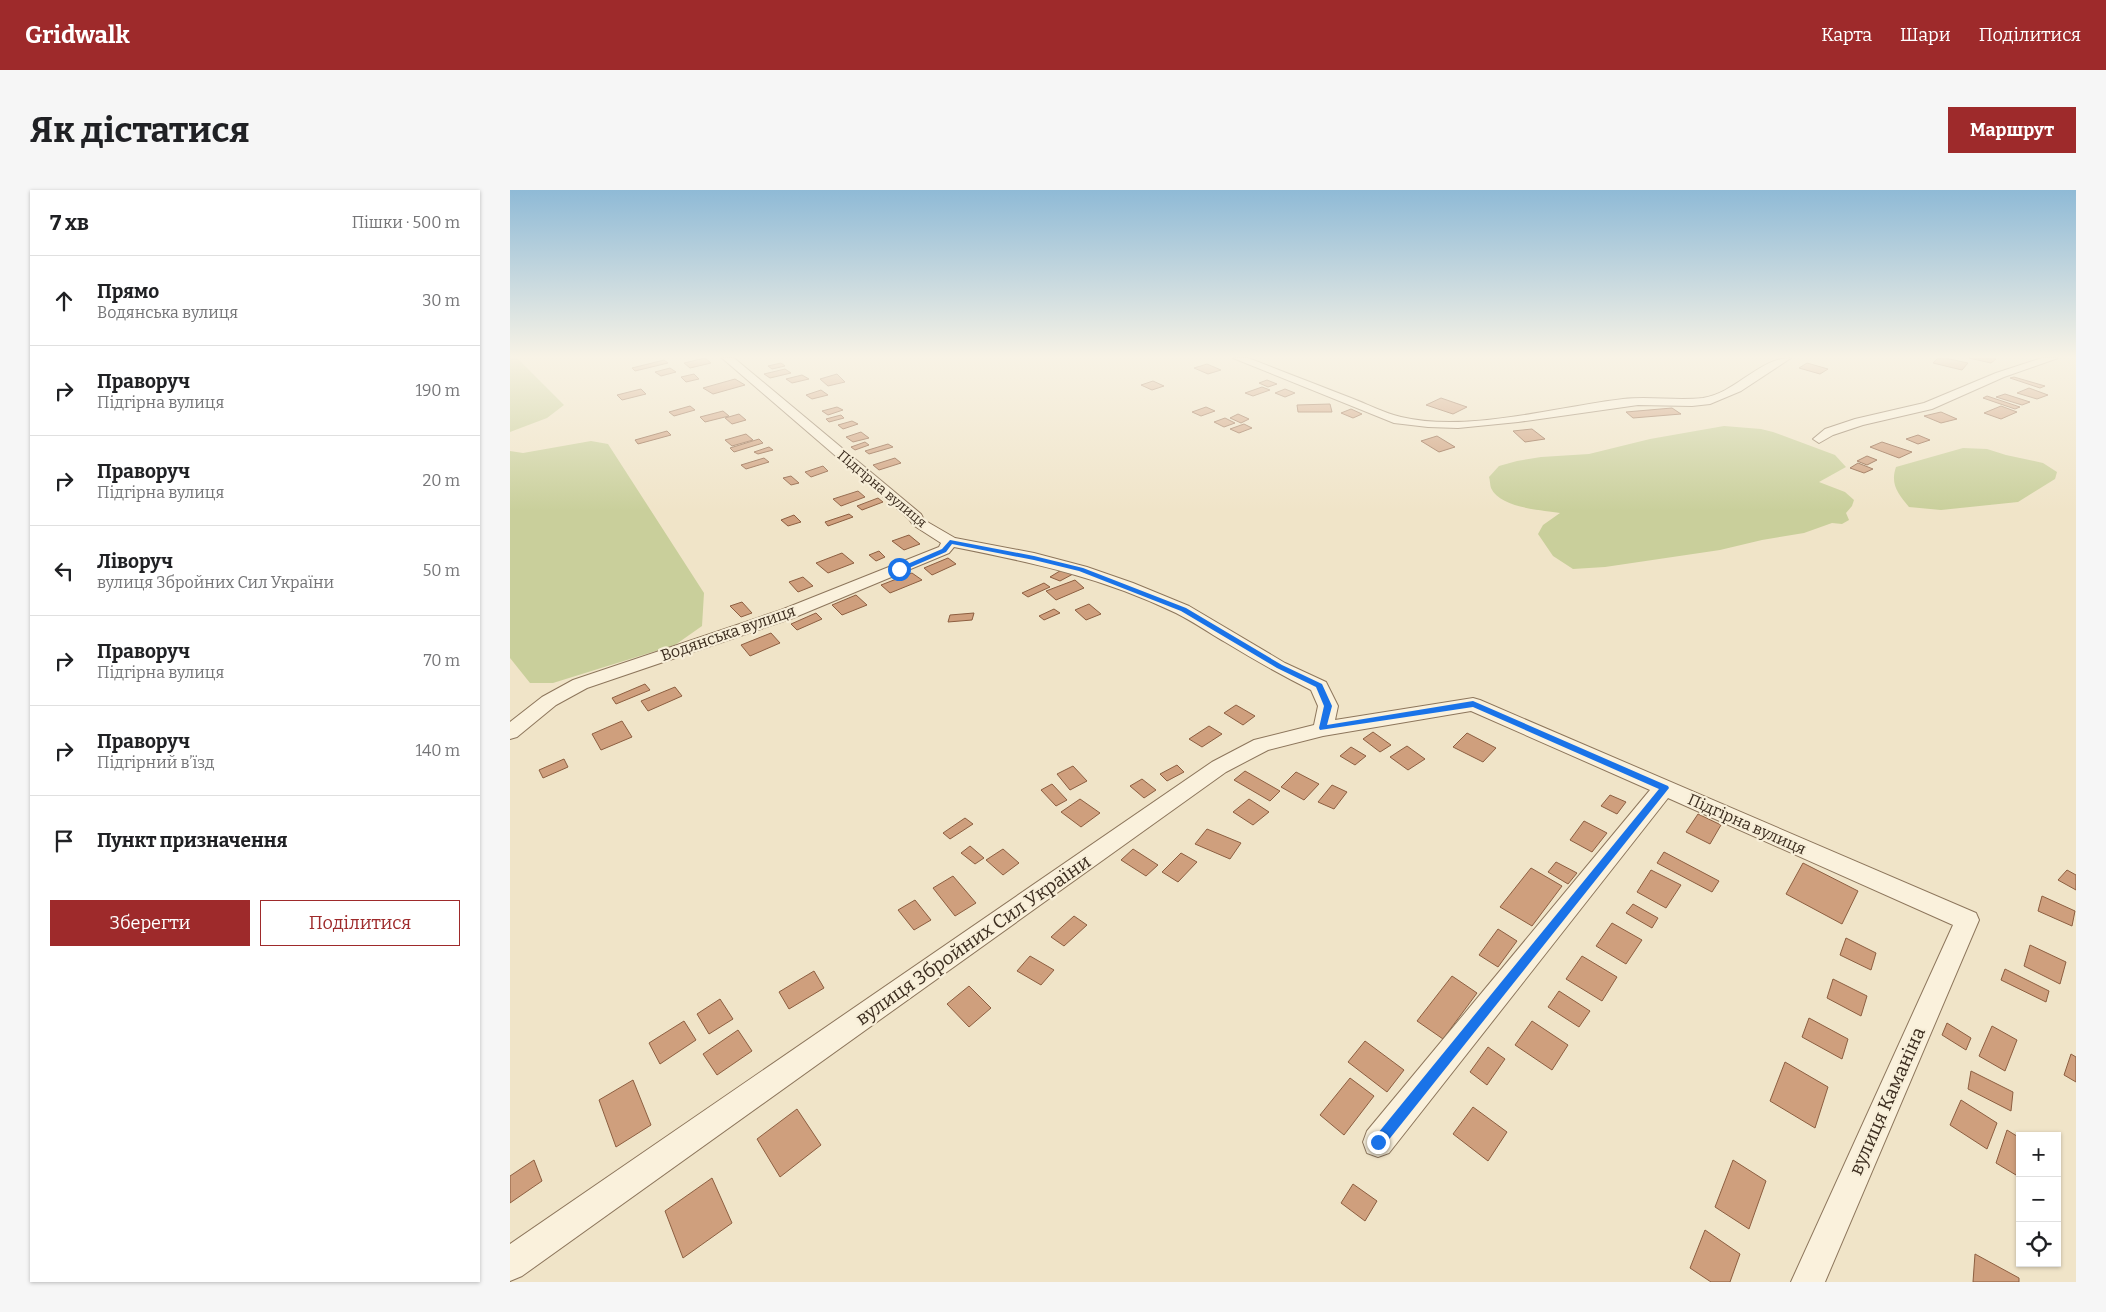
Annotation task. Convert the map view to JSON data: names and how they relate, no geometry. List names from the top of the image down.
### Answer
{
  "streets": {
    "street": [
      "Підгірна вулиця",
      "Водянська вулиця",
      "вулиця Збройних Сил України",
      "вулиця Каманіна"
    ]
  },
  "crossings": [
    ["Підгірна вулиця", "Водянська вулиця"],
    ["Підгірна вулиця", "вулиця Збройних Сил України"],
    ["Підгірна вулиця", "вулиця Каманіна"]
  ],
  "page": {
    "header": "Gridwalk",
    "nav": ["Карта", "Шари", "Поділитися"],
    "buttons": [
      "Маршрут",
      ["Зберегти", "Поділитися"]
    ],
    "title": "Як дістатися",
    "heading": ["7 хв", "Пішки · 500 m"],
    "list": [
      ["Прямо", "Водянська вулиця", "30 m"],
      ["Праворуч", "Підгірна вулиця", "190 m"],
      ["Праворуч", "Підгірна вулиця", "20 m"],
      ["Ліворуч", "вулиця Збройних Сил України", "50 m"],
      ["Праворуч", "Підгірна вулиця", "70 m"],
      ["Праворуч", "Підгірний в’їзд", "140 m"],
      "Пункт призначення"
    ],
    "map_buttons": ["+", "−"]
  }
}
